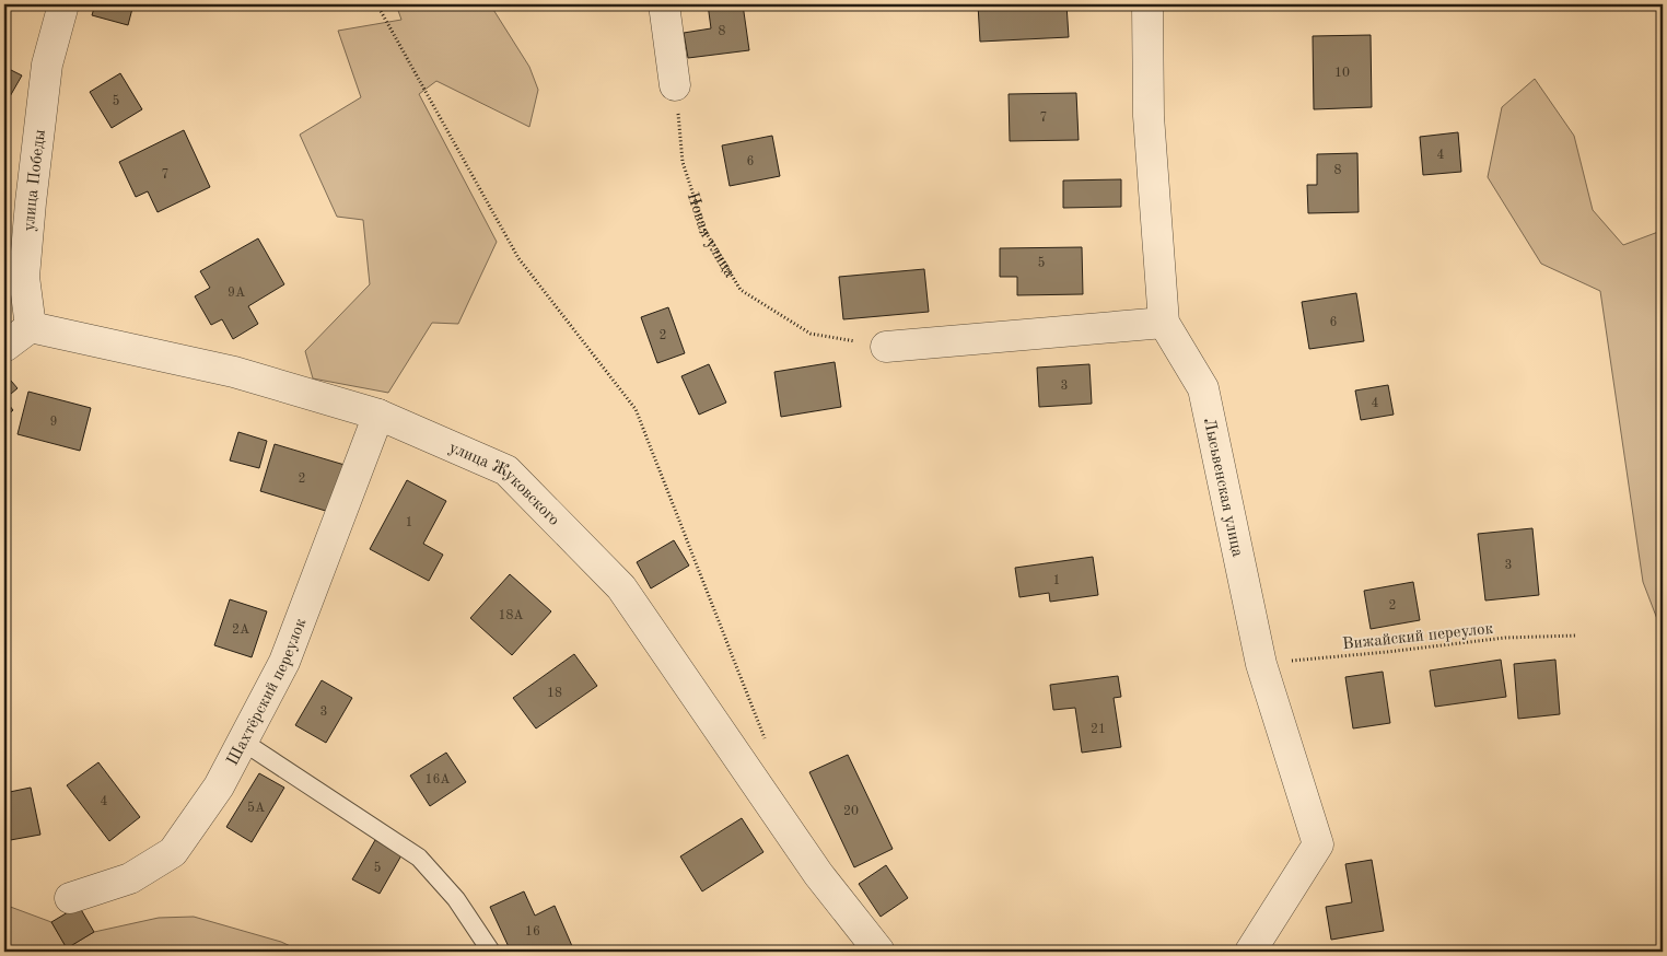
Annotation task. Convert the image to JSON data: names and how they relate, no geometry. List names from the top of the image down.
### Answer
{
  "streets": {
    "street": [
      "улица Победы",
      "улица Жуковского",
      "Лысьвенская улица",
      "Шахтёрский переулок"
    ],
    "path": ["Новая улица", "Вижайский переулок"]
  },
  "crossings": [
    ["улица Победы", "улица Жуковского"],
    ["улица Жуковского", "Шахтёрский переулок"],
    ["Лысьвенская улица", "Вижайский переулок"]
  ],
  "house_numbers": [
    "8",
    "10",
    "5",
    "7",
    "4",
    "6",
    "8",
    "7",
    "5",
    "9А",
    "6",
    "2",
    "3",
    "4",
    "9",
    "2",
    "1",
    "3",
    "1",
    "2",
    "18А",
    "2А",
    "18",
    "3",
    "21",
    "16А",
    "4",
    "5А",
    "20",
    "5",
    "16"
  ]
}
